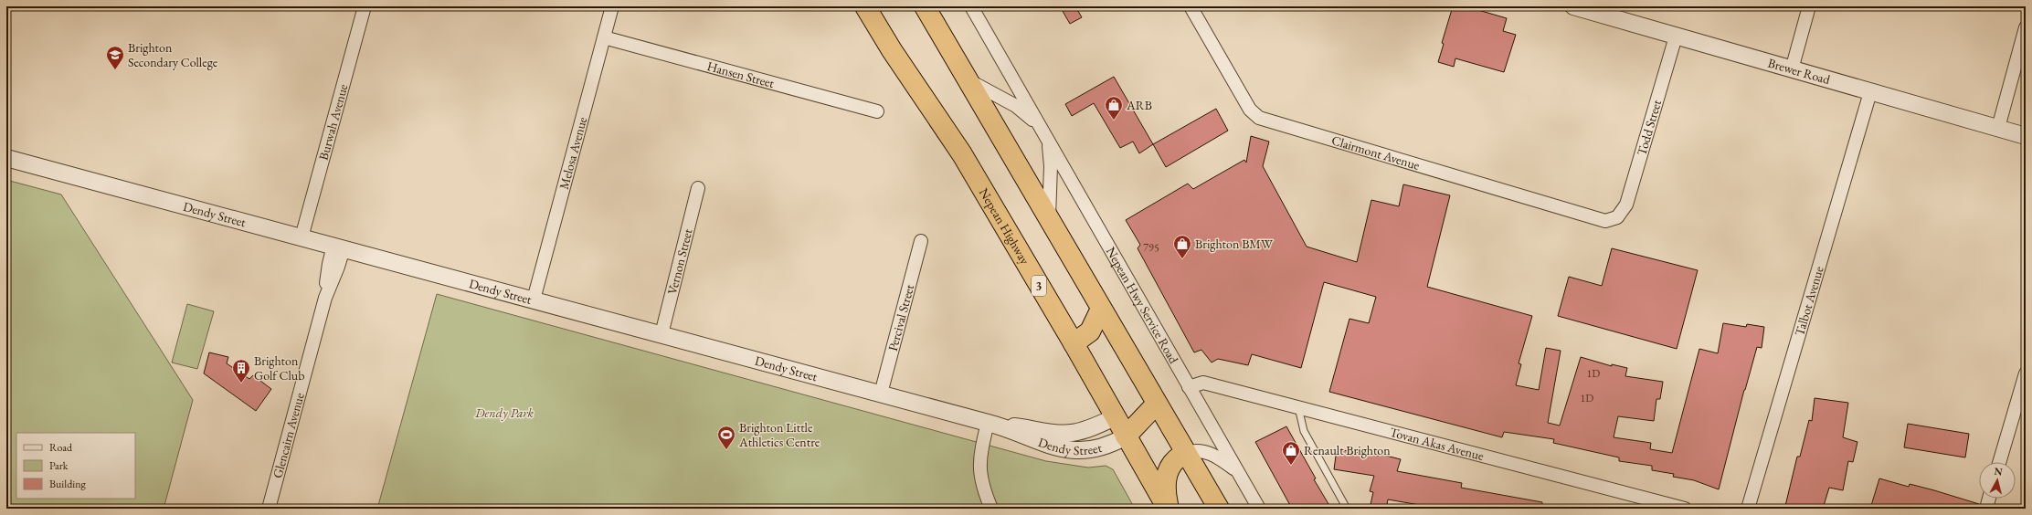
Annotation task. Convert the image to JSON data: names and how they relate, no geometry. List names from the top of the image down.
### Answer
{
  "streets": {
    "highway": ["Nepean Highway", "3"],
    "street": [
      "Brewer Road",
      "Hansen Street",
      "Burwah Avenue",
      "Todd Street",
      "Melosa Avenue",
      "Clairmont Avenue",
      "Dendy Street",
      "Vernon Street",
      "Talbot Avenue",
      "Nepean Hwy Service Road",
      "Percival Street",
      "Glencairn Avenue",
      "Tovan Akas Avenue"
    ]
  },
  "crossings": [
    ["Brewer Road", "Todd Street"],
    ["Brewer Road", "Talbot Avenue"],
    ["Hansen Street", "Melosa Avenue"],
    ["Burwah Avenue", "Dendy Street"],
    ["Todd Street", "Clairmont Avenue"],
    ["Melosa Avenue", "Dendy Street"],
    ["Dendy Street", "Nepean Highway"],
    ["Dendy Street", "Vernon Street"],
    ["Dendy Street", "Percival Street"],
    ["Dendy Street", "Glencairn Avenue"],
    ["Nepean Hwy Service Road", "Tovan Akas Avenue"]
  ],
  "parks": ["Dendy Park"],
  "places": {
    "school or university": ["Brighton Secondary College"],
    "shop": ["ARB", "Brighton BMW", "Renault Brighton"],
    "building": ["Brighton Golf Club"],
    "sports": ["Brighton Little Athletics Centre"]
  },
  "house_numbers": ["795", "1D", "1D"],
  "legend": ["Road", "Park", "Building"],
  "north": "top"
}
